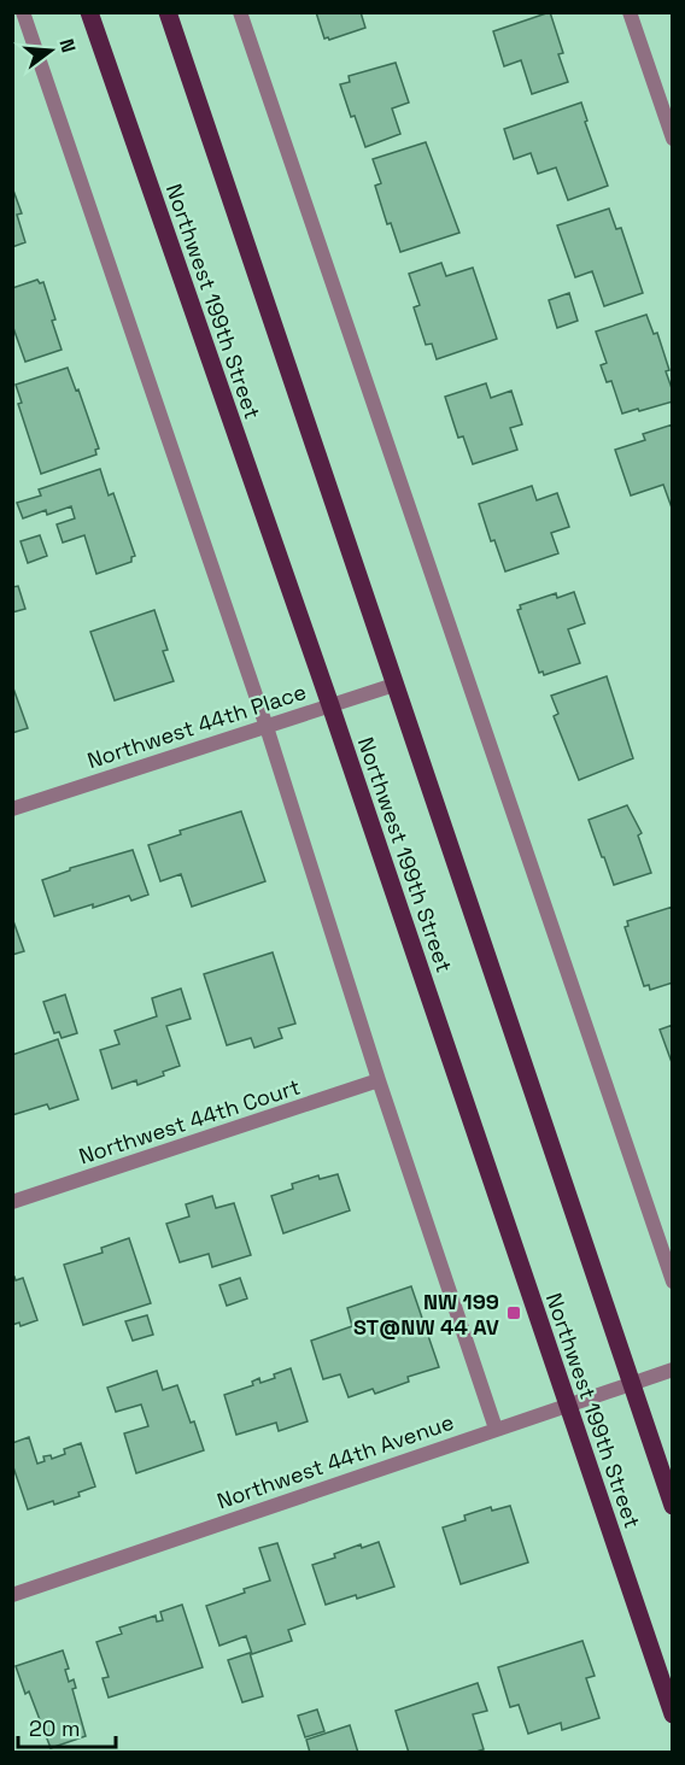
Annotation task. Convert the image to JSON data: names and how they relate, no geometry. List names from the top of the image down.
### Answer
{
  "streets": {
    "main road": ["Northwest 199th Street"],
    "street": ["Northwest 44th Place", "Northwest 44th Court", "Northwest 44th Avenue"]
  },
  "crossings": [
    ["Northwest 199th Street", "Northwest 44th Place"],
    ["Northwest 199th Street", "Northwest 44th Avenue"]
  ],
  "places": {
    "transit": ["NW 199 ST@NW 44 AV"]
  },
  "scale_bar": "20 m",
  "north": "right"
}
